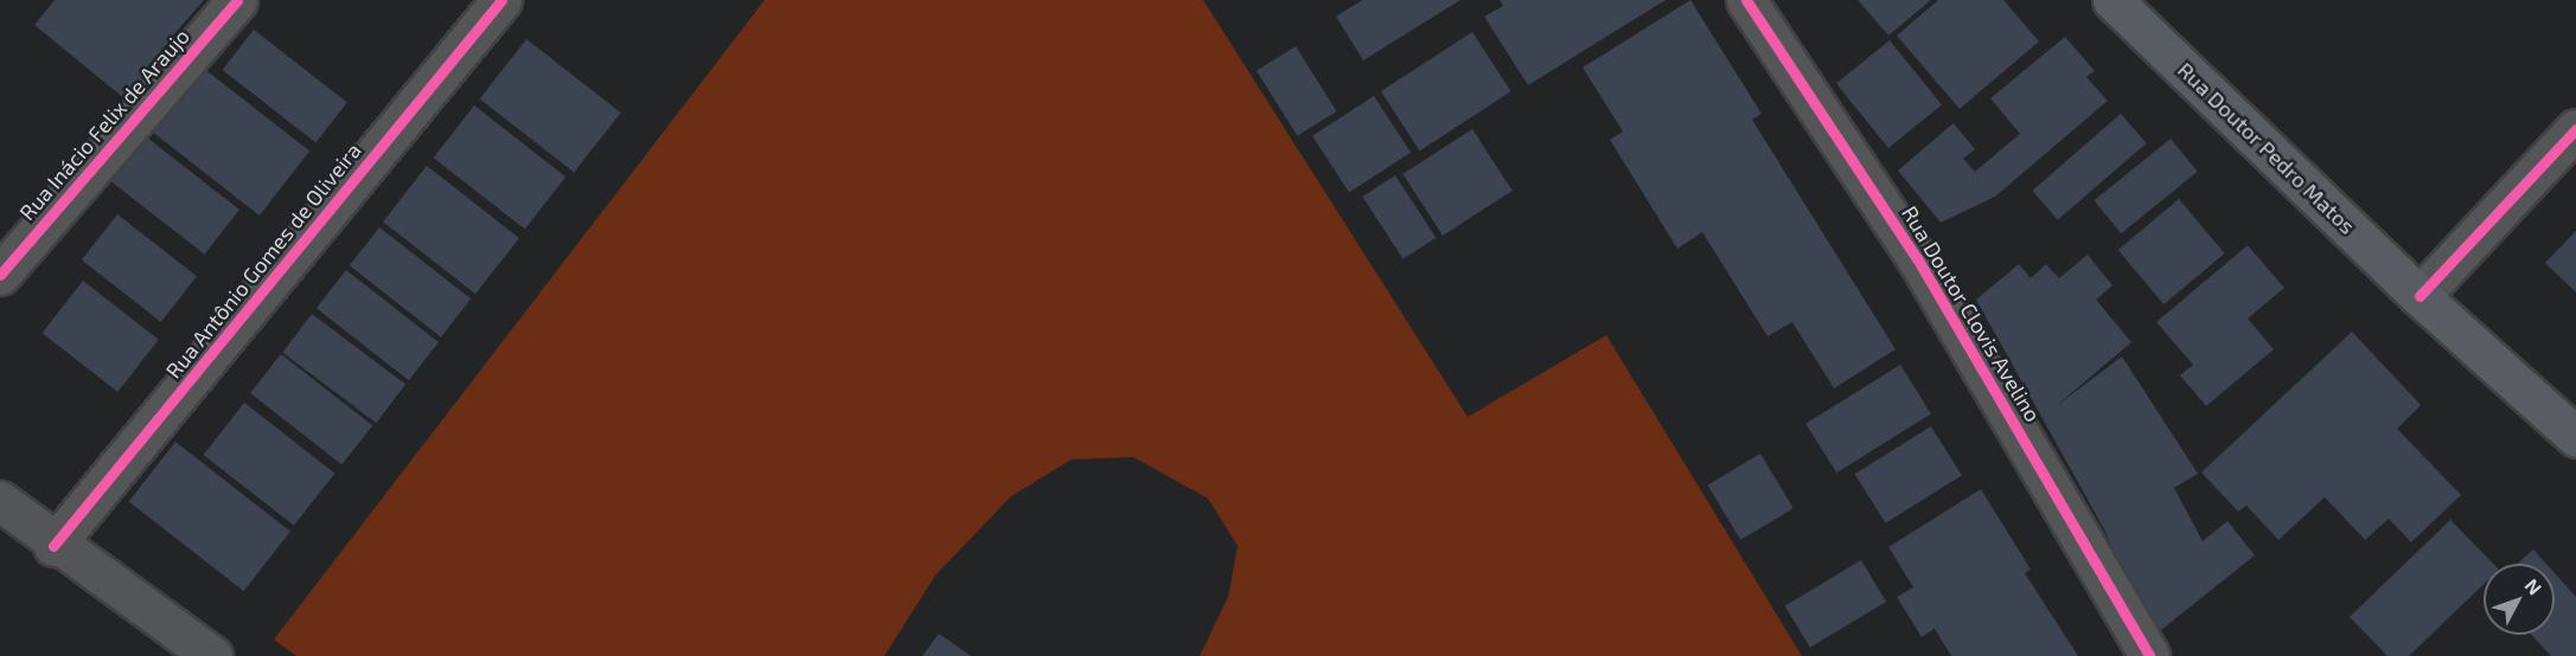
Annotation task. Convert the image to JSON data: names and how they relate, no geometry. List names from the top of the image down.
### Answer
{
  "streets": {
    "main road": ["Rua Doutor Pedro Matos"],
    "street": ["Rua Inácio Felix de Araujo", "Rua Antônio Gomes de Oliveira", "Rua Doutor Clovis Avelino"]
  },
  "north": "top right"
}
